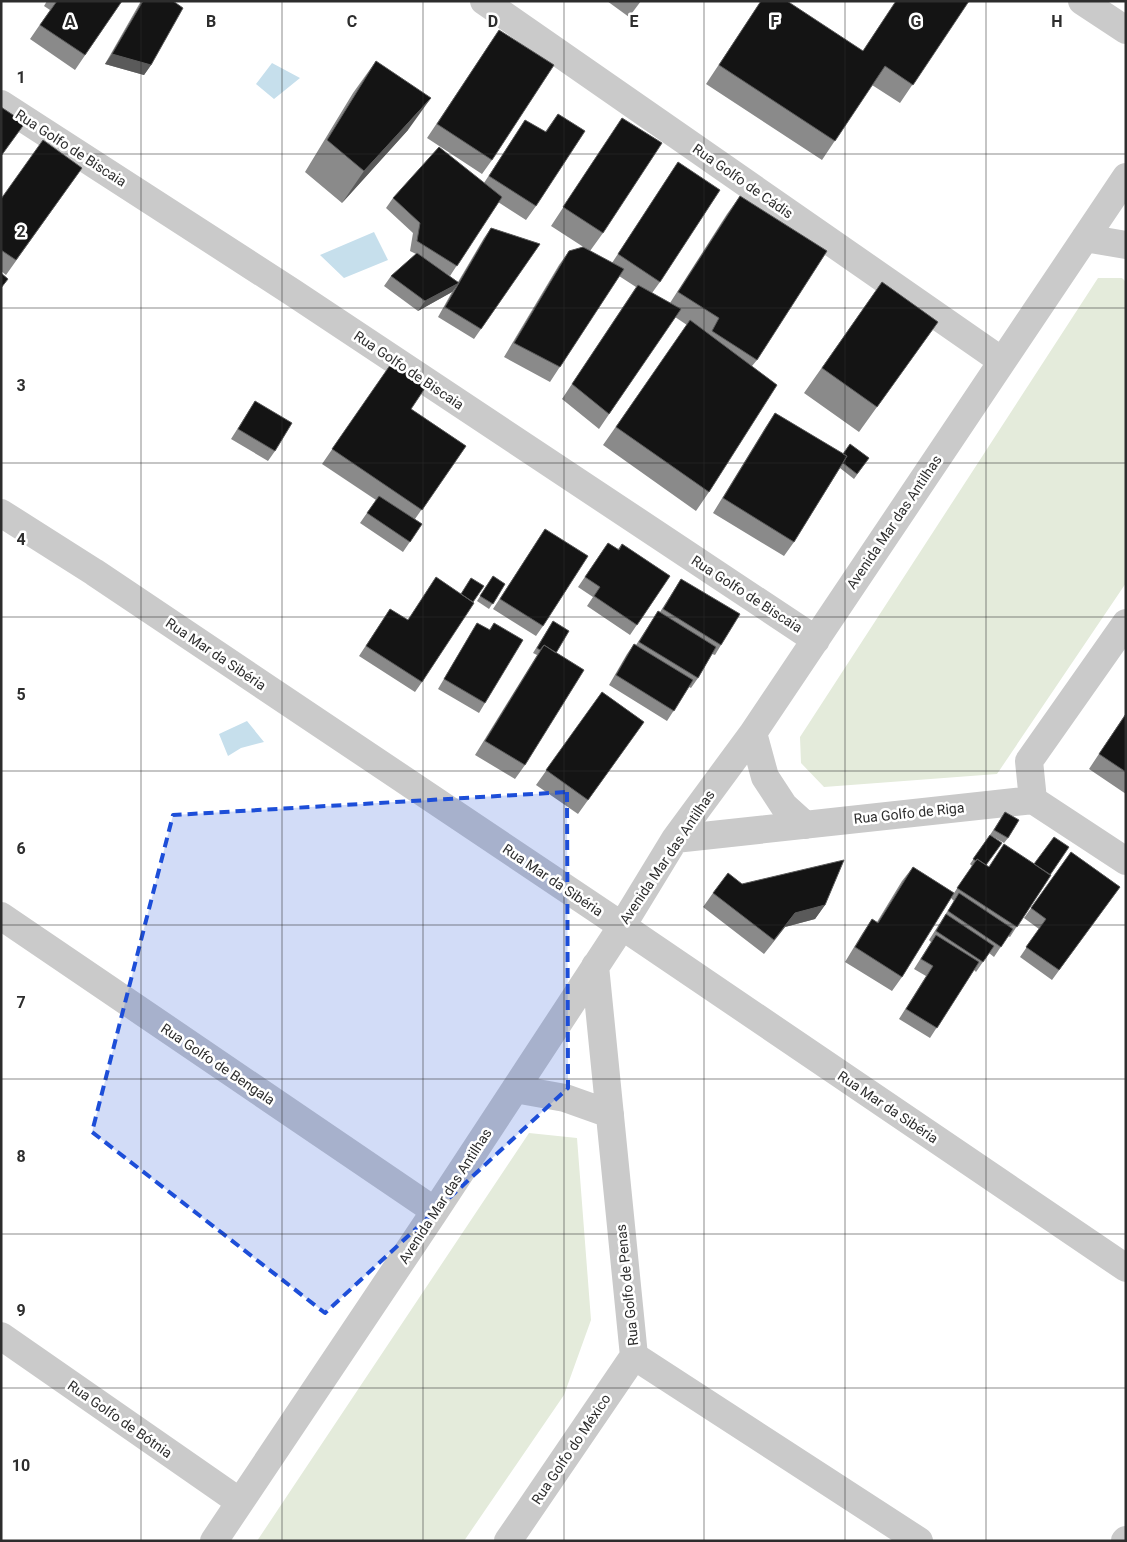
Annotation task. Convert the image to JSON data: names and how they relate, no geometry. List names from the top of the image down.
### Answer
{
  "streets": {
    "street": [
      "Rua Golfo de Biscaia",
      "Rua Golfo de Cádis",
      "Avenida Mar das Antilhas",
      "Rua Mar da Sibéria",
      "Rua Golfo de Riga",
      "Rua Golfo de Bengala",
      "Rua Golfo de Penas",
      "Rua Golfo de Bótnia",
      "Rua Golfo do México"
    ]
  },
  "crossings": [
    ["Rua Golfo de Biscaia", "Avenida Mar das Antilhas"],
    ["Rua Golfo de Cádis", "Avenida Mar das Antilhas"],
    ["Avenida Mar das Antilhas", "Rua Mar da Sibéria"],
    ["Avenida Mar das Antilhas", "Rua Golfo de Riga"],
    ["Avenida Mar das Antilhas", "Rua Golfo de Bengala"],
    ["Avenida Mar das Antilhas", "Rua Golfo de Penas"],
    ["Avenida Mar das Antilhas", "Rua Golfo de Bótnia"],
    ["Rua Golfo de Penas", "Rua Golfo do México"]
  ],
  "grid": {
    "columns": [
      "A",
      "B",
      "C",
      "D",
      "E",
      "F",
      "G",
      "H"
    ],
    "rows": [
      "1",
      "2",
      "3",
      "4",
      "5",
      "6",
      "7",
      "8",
      "9",
      "10"
    ]
  }
}
